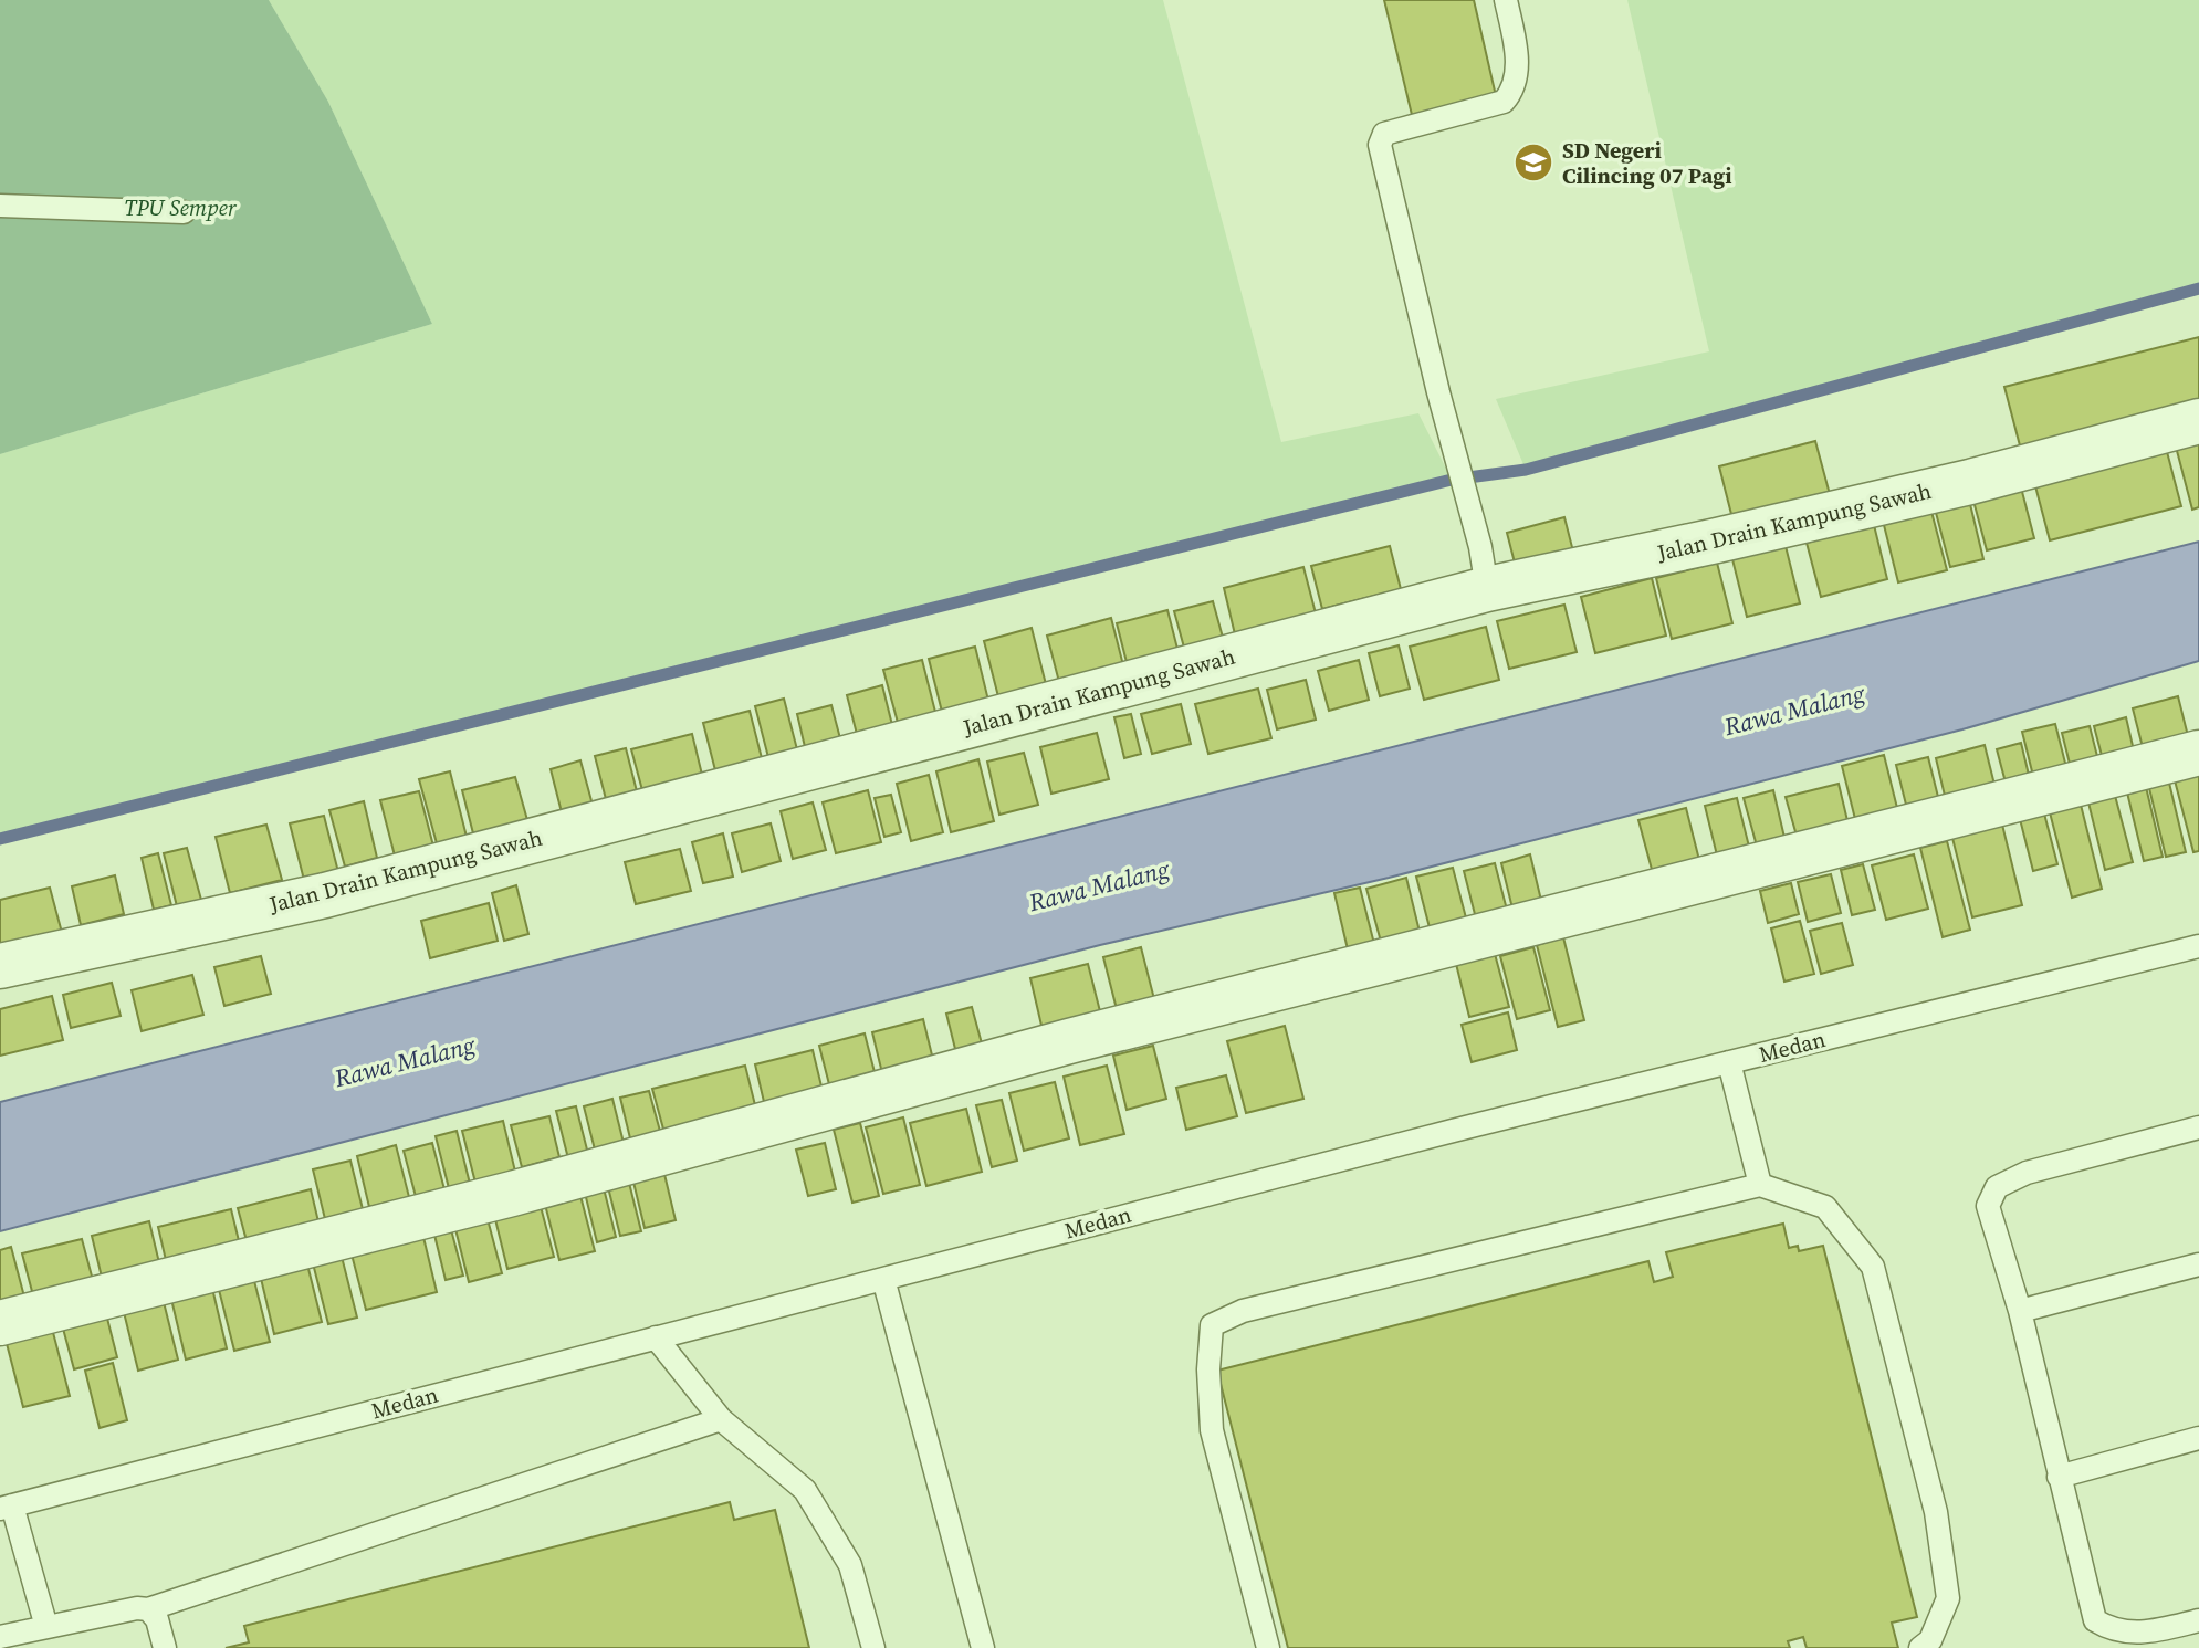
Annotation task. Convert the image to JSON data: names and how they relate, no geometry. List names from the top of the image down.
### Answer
{
  "streets": {
    "street": ["Jalan Drain Kampung Sawah"],
    "lane": ["Medan"]
  },
  "water": ["Rawa Malang"],
  "parks": ["TPU Semper"],
  "places": {
    "school or university": ["SD Negeri Cilincing 07 Pagi"]
  }
}
